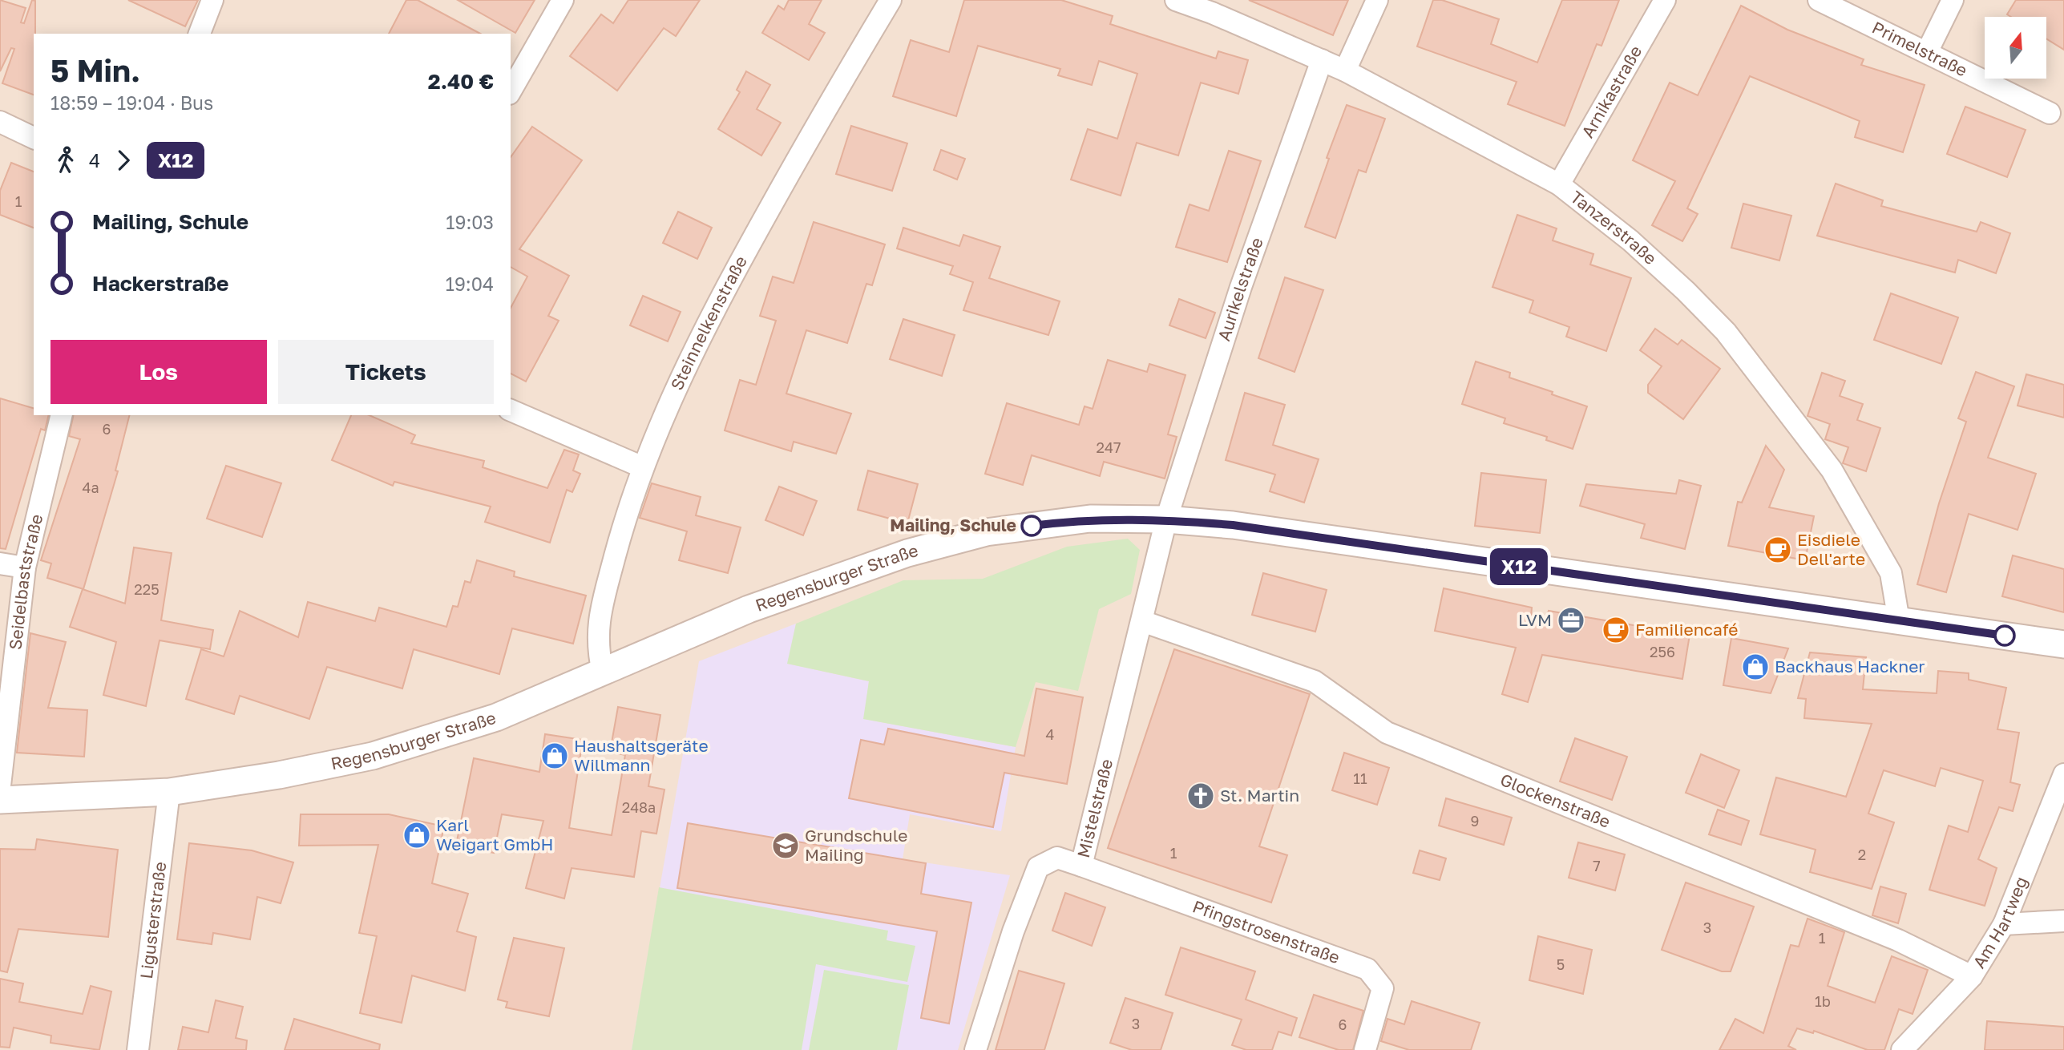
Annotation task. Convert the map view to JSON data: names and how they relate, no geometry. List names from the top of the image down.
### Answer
{
  "streets": {
    "street": [
      "Primelstraße",
      "Arnikastraße",
      "Tanzerstraße",
      "Aurikelstraße",
      "Steinnelkenstraße",
      "Regensburger Straße",
      "Seidelbaststraße",
      "Glockenstraße",
      "Mistelstraße",
      "Ligusterstraße",
      "Am Hartweg",
      "Pfingstrosenstraße"
    ]
  },
  "crossings": [
    ["Arnikastraße", "Tanzerstraße"],
    ["Tanzerstraße", "Aurikelstraße"],
    ["Tanzerstraße", "Regensburger Straße"],
    ["Aurikelstraße", "Regensburger Straße"],
    ["Aurikelstraße", "Mistelstraße"],
    ["Steinnelkenstraße", "Regensburger Straße"],
    ["Regensburger Straße", "Mistelstraße"],
    ["Regensburger Straße", "Ligusterstraße"],
    ["Glockenstraße", "Mistelstraße"],
    ["Glockenstraße", "Am Hartweg"],
    ["Mistelstraße", "Pfingstrosenstraße"]
  ],
  "places": {
    "other": ["Mailing, Schule"],
    "cafe": ["Eisdiele Dell'arte", "Familiencafé"],
    "office": ["LVM"],
    "shop": ["Backhaus Hackner", "Haushaltsgeräte Willmann", "Karl Weigart GmbH"],
    "church": ["St. Martin"],
    "school or university": ["Grundschule Mailing"]
  },
  "lines": ["bus line X12"],
  "house_numbers": [
    "1",
    "6",
    "247",
    "4a",
    "225",
    "256",
    "4",
    "11",
    "248a",
    "9",
    "1",
    "2",
    "7",
    "3",
    "1",
    "5",
    "1b",
    "3",
    "6"
  ],
  "north": "top",
  "page": {
    "on_map": "X12",
    "heading": ["5 Min.", "18:59 – 19:04 · Bus", "2.40 €"],
    "legs": ["4", "X12"],
    "list": [
      {
        "name": "Mailing, Schule",
        "value": "19:03"
      },
      {
        "name": "Hackerstraße",
        "value": "19:04"
      }
    ],
    "buttons": ["Los", "Tickets"]
  }
}
